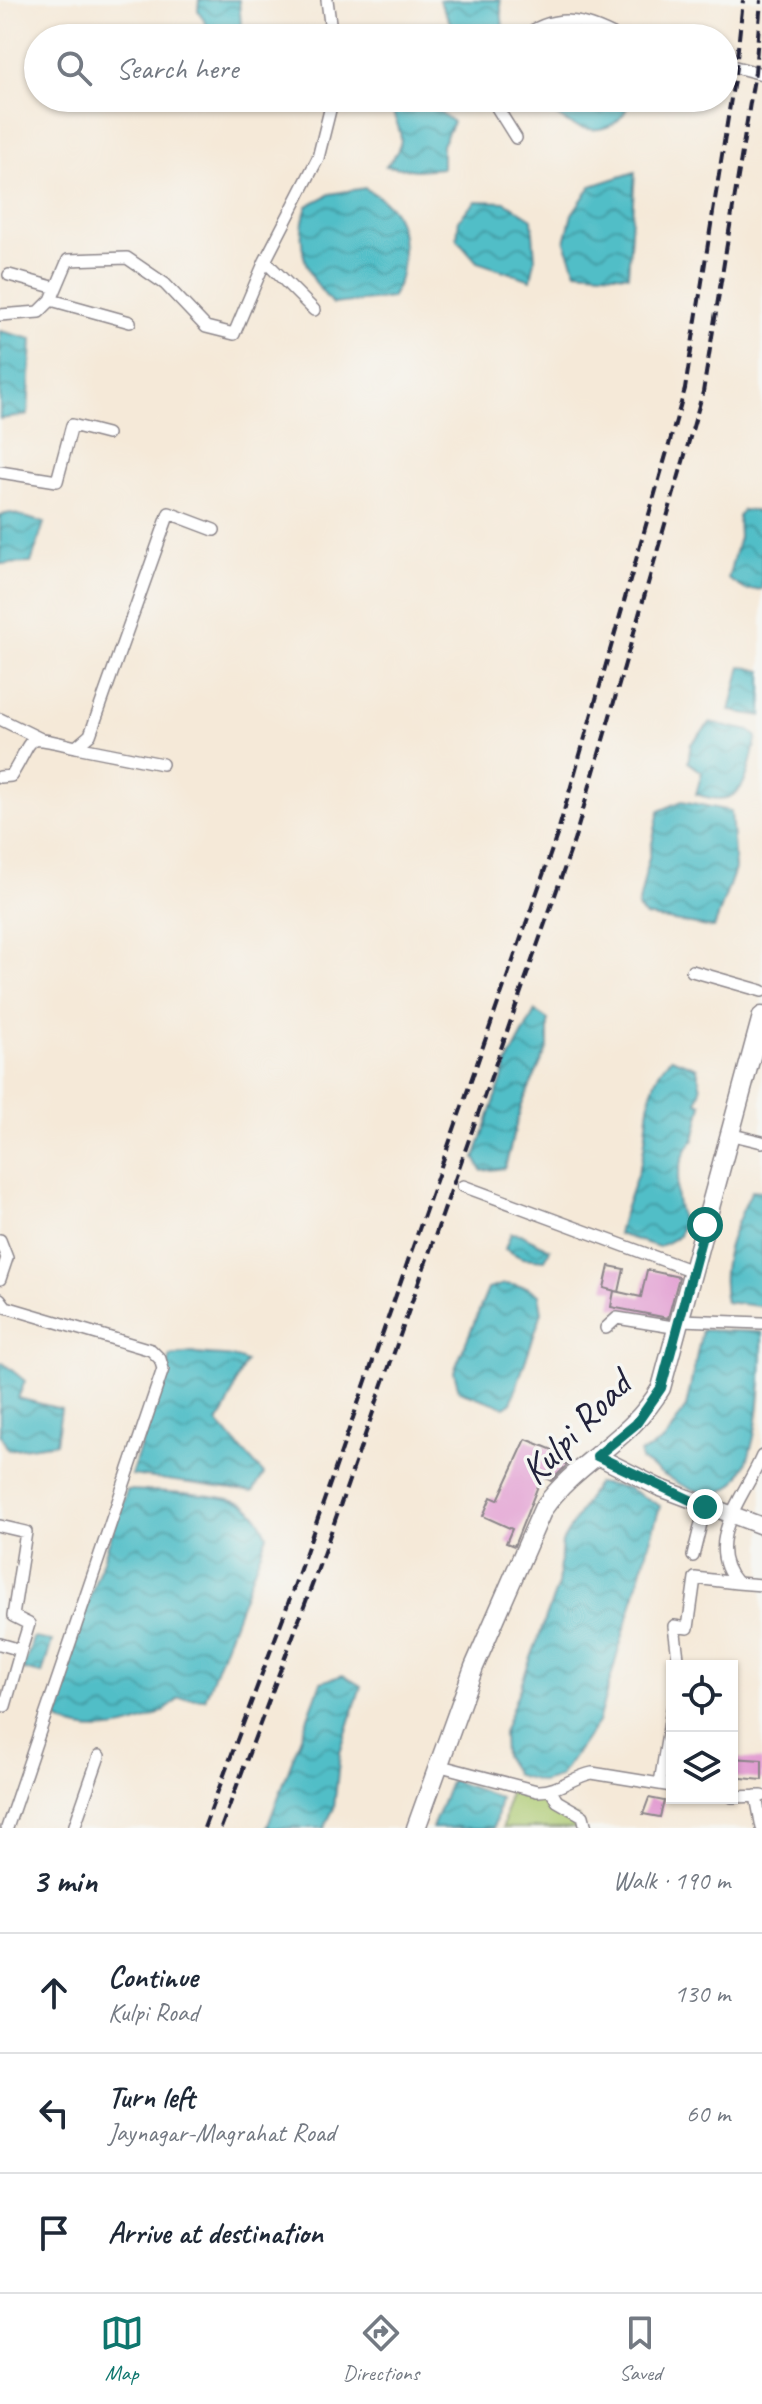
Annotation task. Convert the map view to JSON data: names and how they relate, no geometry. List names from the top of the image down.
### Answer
{
  "streets": {
    "main road": ["Kulpi Road"]
  },
  "page": {
    "search": "Search here",
    "heading": ["3 min", "Walk · 190 m"],
    "list": [
      ["Continue", "Kulpi Road", "130 m"],
      ["Turn left", "Jaynagar-Magrahat Road", "60 m"],
      "Arrive at destination"
    ],
    "nav": ["Map", "Directions", "Saved"]
  }
}
